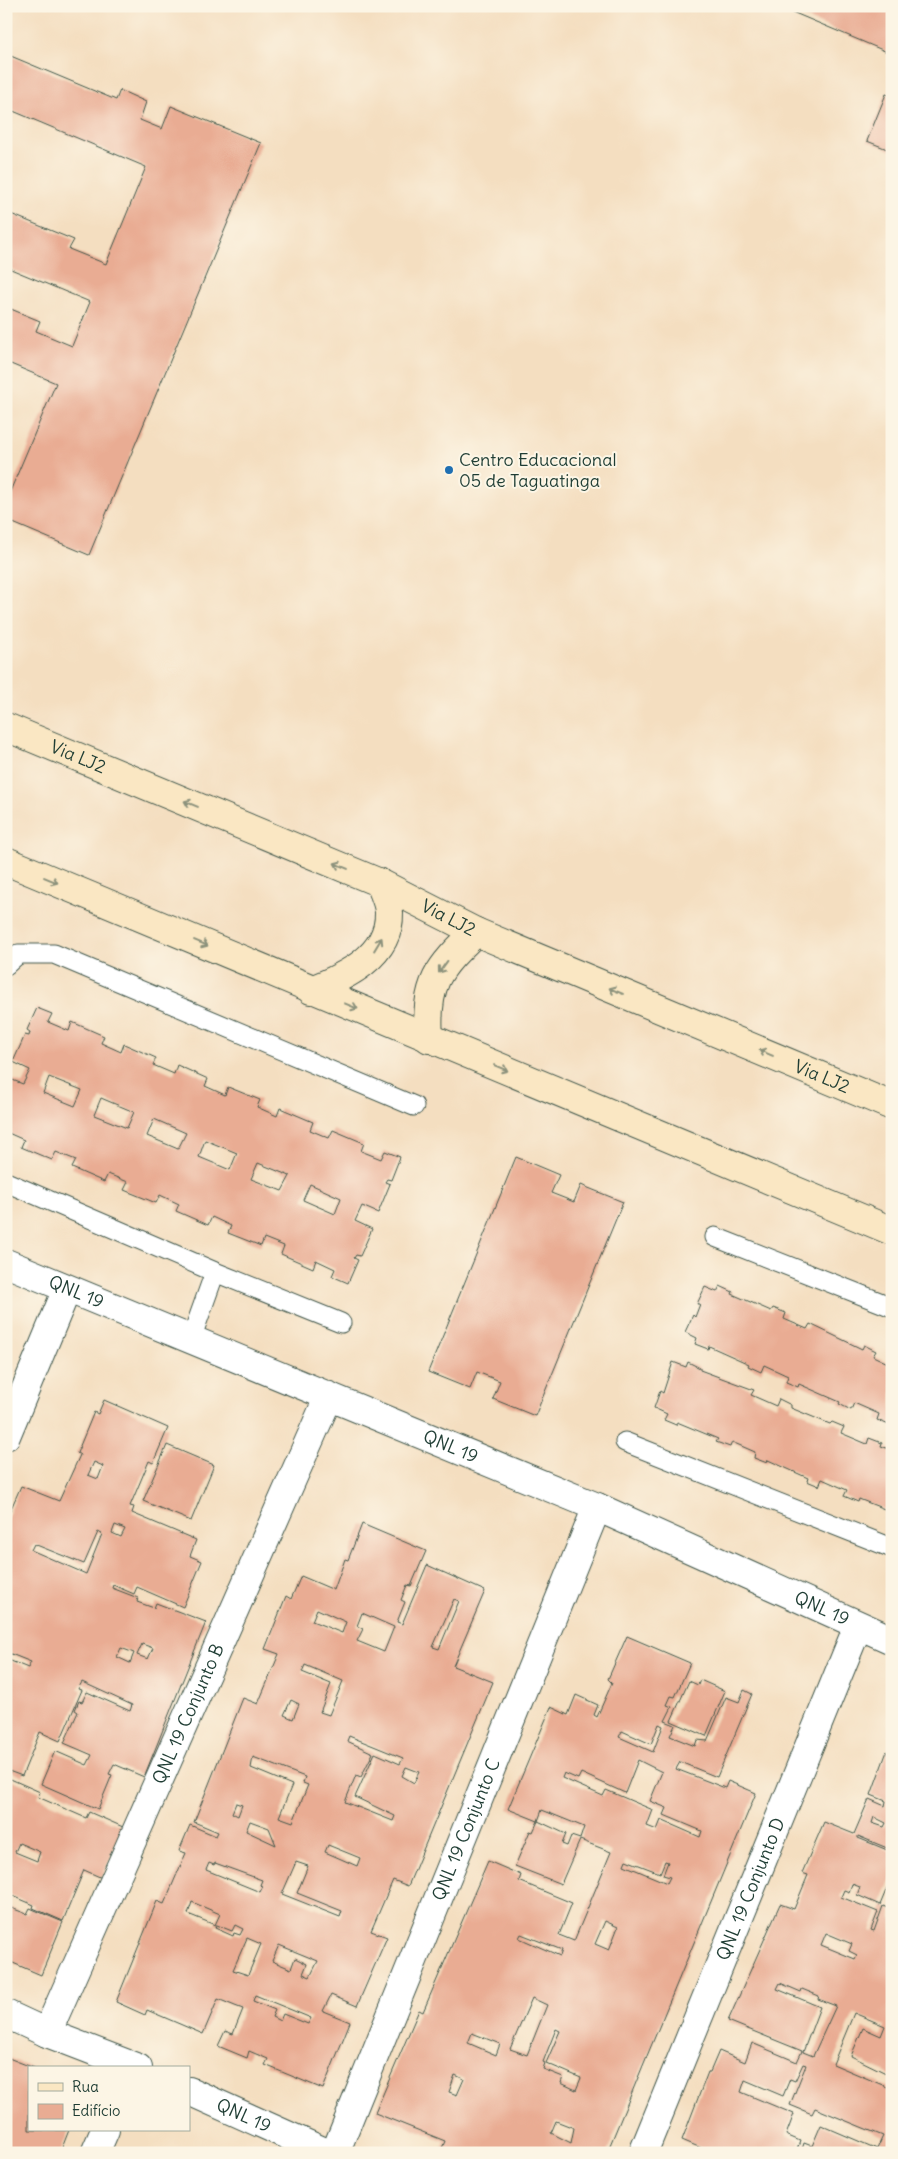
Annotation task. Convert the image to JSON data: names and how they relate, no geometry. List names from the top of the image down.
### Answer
{
  "streets": {
    "main road": ["Via LJ2"],
    "street": [
      "QNL 19",
      "QNL 19 Conjunto B",
      "QNL 19 Conjunto C",
      "QNL 19 Conjunto D"
    ]
  },
  "crossings": [
    ["QNL 19", "QNL 19 Conjunto B"],
    ["QNL 19", "QNL 19 Conjunto C"],
    ["QNL 19", "QNL 19 Conjunto D"]
  ],
  "places": ["Centro Educacional 05 de Taguatinga"],
  "legend": ["Rua", "Edifício"]
}
